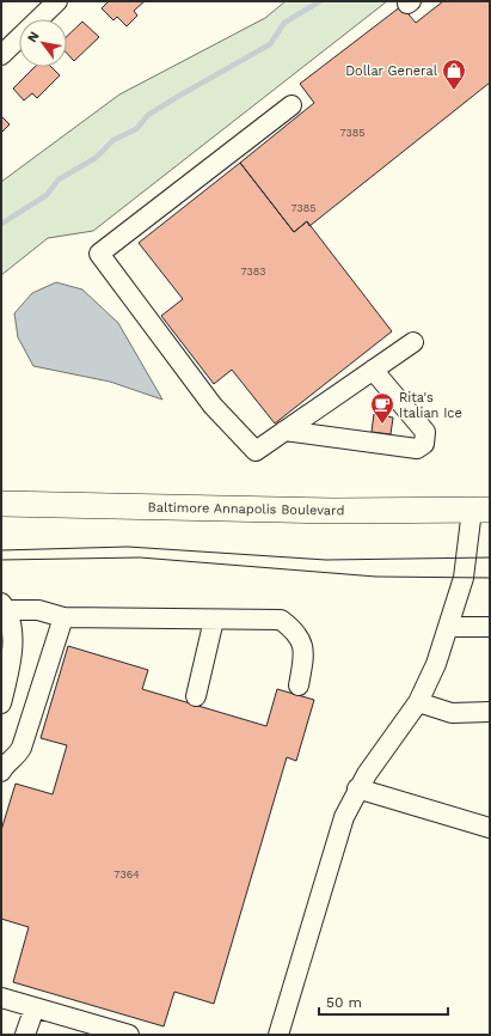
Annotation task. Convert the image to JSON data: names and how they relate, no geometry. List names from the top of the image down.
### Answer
{
  "streets": {
    "main road": ["Baltimore Annapolis Boulevard"]
  },
  "places": {
    "shop": ["Dollar General"],
    "cafe": ["Rita's Italian Ice"]
  },
  "house_numbers": [
    "7385",
    "7385",
    "7383",
    "7364"
  ],
  "scale_bar": "50 m",
  "north": "top left"
}
